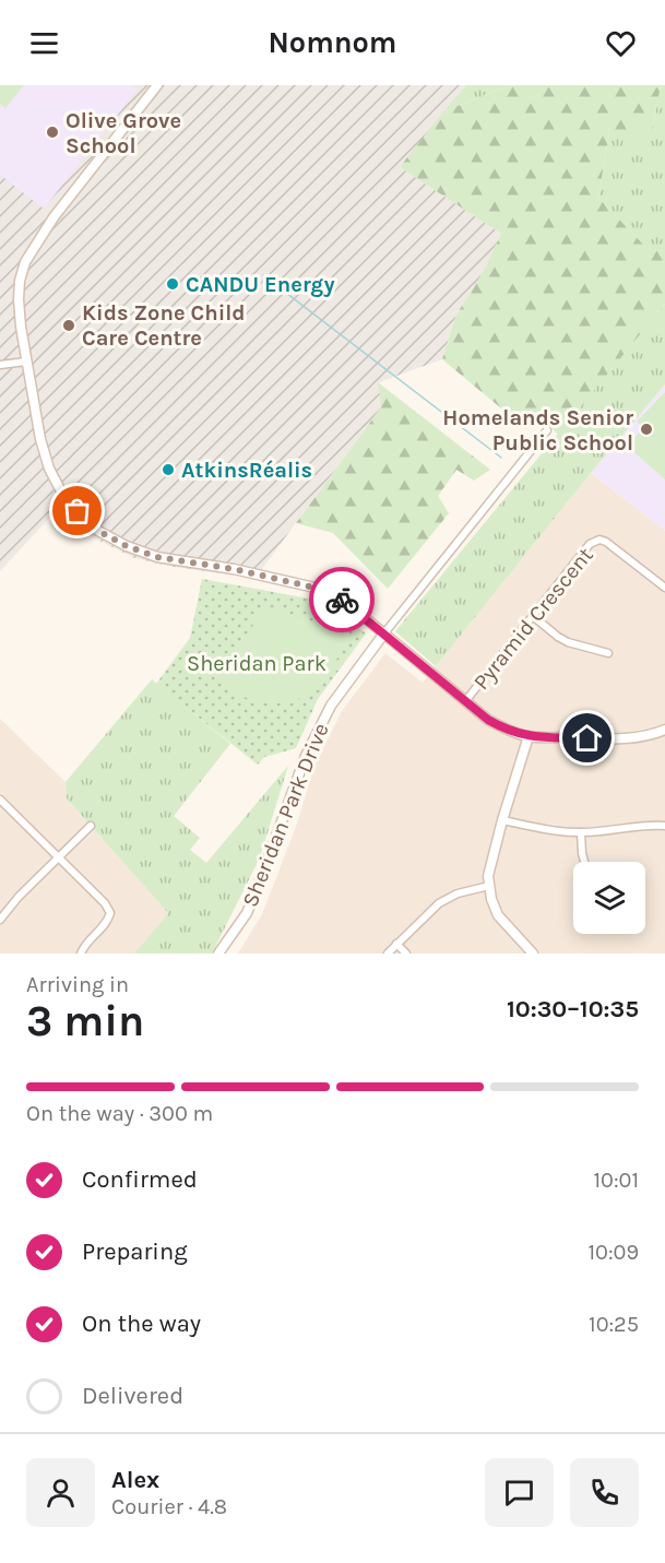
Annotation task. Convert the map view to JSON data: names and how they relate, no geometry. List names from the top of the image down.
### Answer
{
  "streets": {
    "street": ["Pyramid Crescent", "Sheridan Park Drive"]
  },
  "parks": ["Sheridan Park"],
  "places": [
    "Olive Grove School",
    "CANDU Energy",
    "Kids Zone Child Care Centre",
    "Homelands Senior Public School",
    "AtkinsRéalis"
  ],
  "page": {
    "header": "Nomnom",
    "heading": ["3 min", "Arriving in", "10:30–10:35"],
    "panel": ["Alex", "Courier · 4.8"],
    "bar": "On the way · 300 m",
    "list": [
      ["Confirmed", "10:01"],
      ["Preparing", "10:09"],
      ["On the way", "10:25"],
      "Delivered"
    ]
  }
}
